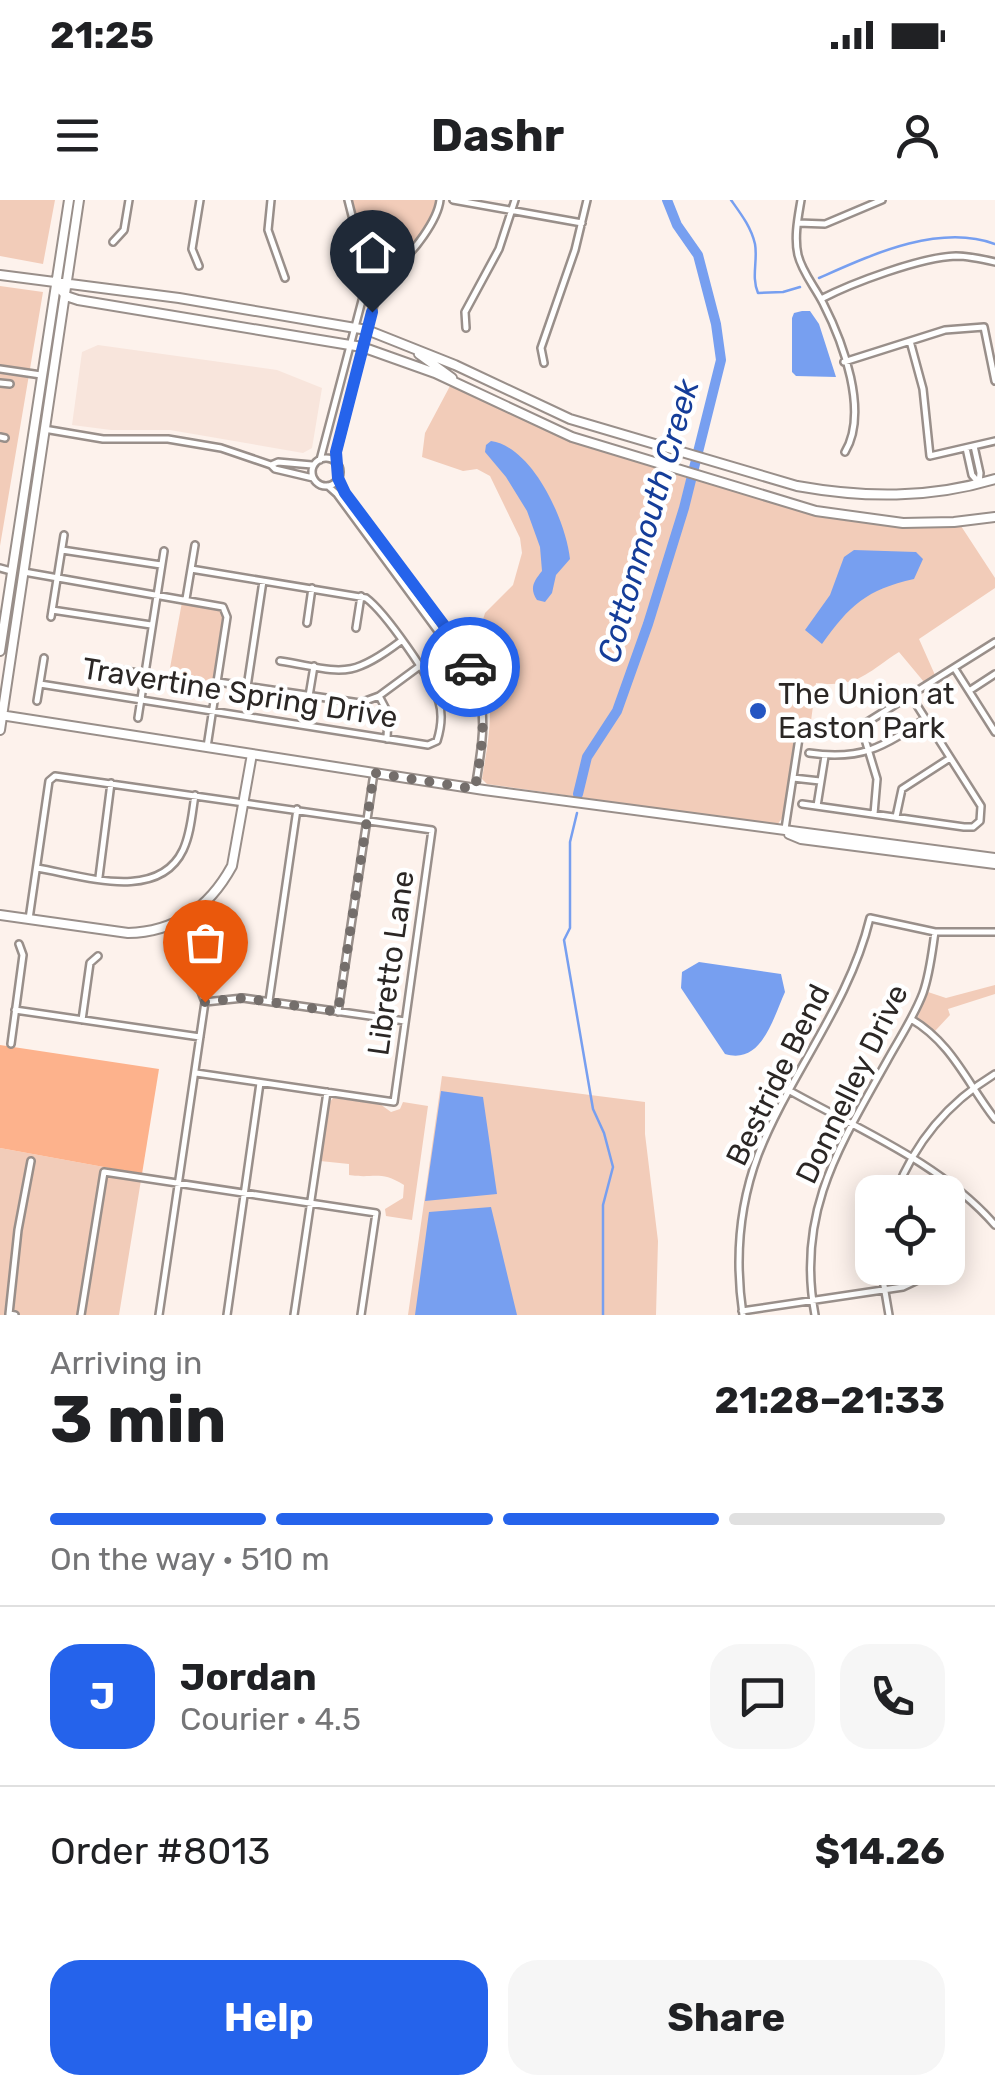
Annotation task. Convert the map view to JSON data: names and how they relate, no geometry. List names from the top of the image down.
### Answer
{
  "streets": {
    "street": [
      "Travertine Spring Drive",
      "Libretto Lane",
      "Bestride Bend",
      "Donnelley Drive"
    ]
  },
  "crossings": [
    ["Bestride Bend", "Donnelley Drive"]
  ],
  "water": ["Cottonmouth Creek"],
  "places": ["The Union at Easton Park"],
  "page": {
    "status": "21:25",
    "header": "Dashr",
    "heading": ["3 min", "Arriving in", "21:28–21:33"],
    "panel": [
      "Jordan",
      "Courier · 4.5",
      "Order #8013",
      "$14.26"
    ],
    "bar": "On the way · 510 m",
    "round": "J",
    "buttons": ["Help", "Share"]
  }
}
